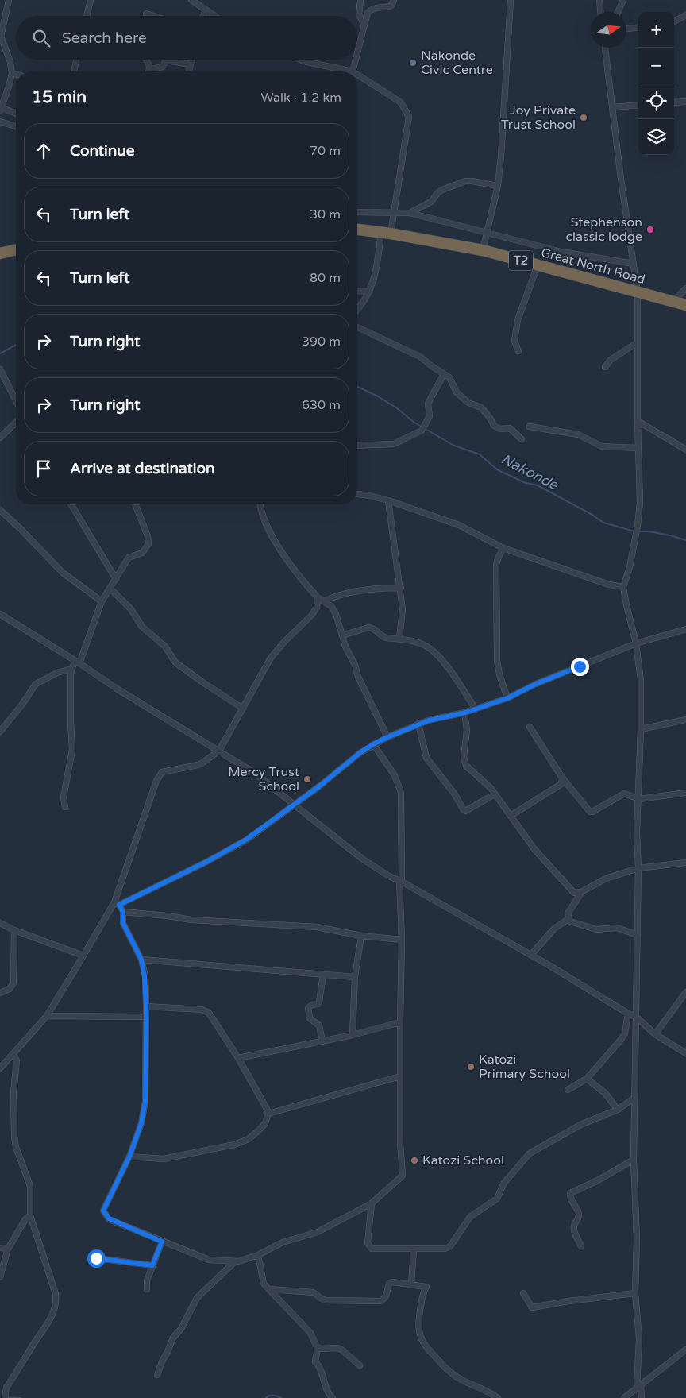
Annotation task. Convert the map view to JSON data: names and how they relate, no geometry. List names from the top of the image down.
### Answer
{
  "streets": {
    "highway": ["T2", "Great North Road"]
  },
  "water": ["Nakonde"],
  "places": [
    "Nakonde Civic Centre",
    "Joy Private Trust School",
    "Stephenson classic lodge",
    "Mercy Trust School",
    "Katozi Primary School",
    "Katozi School"
  ],
  "north": "right",
  "page": {
    "map_buttons": ["+", "−"],
    "search": "Search here",
    "heading": ["15 min", "Walk · 1.2 km"],
    "list": [
      ["Continue", "70 m"],
      ["Turn left", "30 m"],
      ["Turn left", "80 m"],
      ["Turn right", "390 m"],
      ["Turn right", "630 m"],
      "Arrive at destination"
    ]
  }
}
